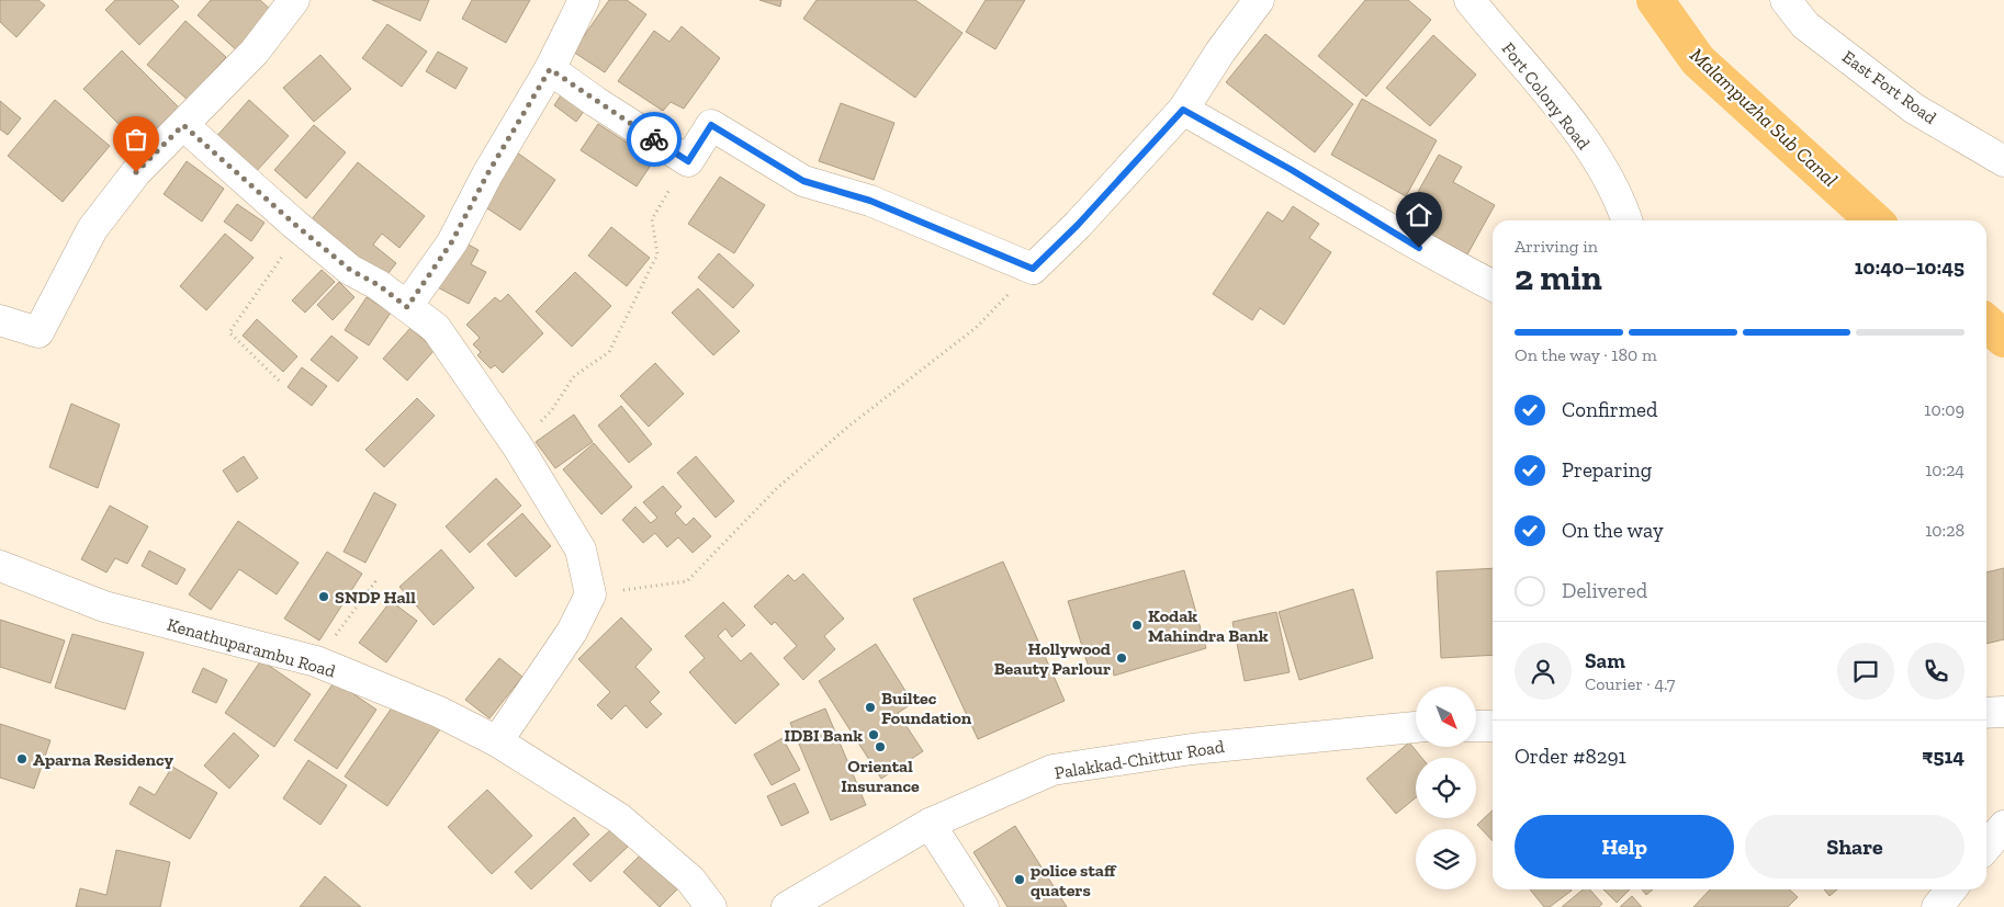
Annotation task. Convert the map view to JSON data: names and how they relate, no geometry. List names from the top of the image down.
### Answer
{
  "streets": {
    "street": [
      "East Fort Road",
      "Fort Colony Road",
      "Kenathuparambu Road",
      "Palakkad-Chittur Road"
    ]
  },
  "water": ["Malampuzha Sub Canal"],
  "places": [
    "SNDP Hall",
    "Kodak Mahindra Bank",
    "Hollywood Beauty Parlour",
    "Builtec Foundation",
    "IDBI Bank",
    "Oriental Insurance",
    "Aparna Residency",
    "police staff quaters"
  ],
  "north": "bottom right",
  "page": {
    "heading": ["2 min", "Arriving in", "10:40–10:45"],
    "panel": [
      "Sam",
      "Courier · 4.7",
      "Order #8291",
      "₹514"
    ],
    "bar": "On the way · 180 m",
    "list": [
      ["Confirmed", "10:09"],
      ["Preparing", "10:24"],
      ["On the way", "10:28"],
      "Delivered"
    ],
    "buttons": ["Help", "Share"]
  }
}
